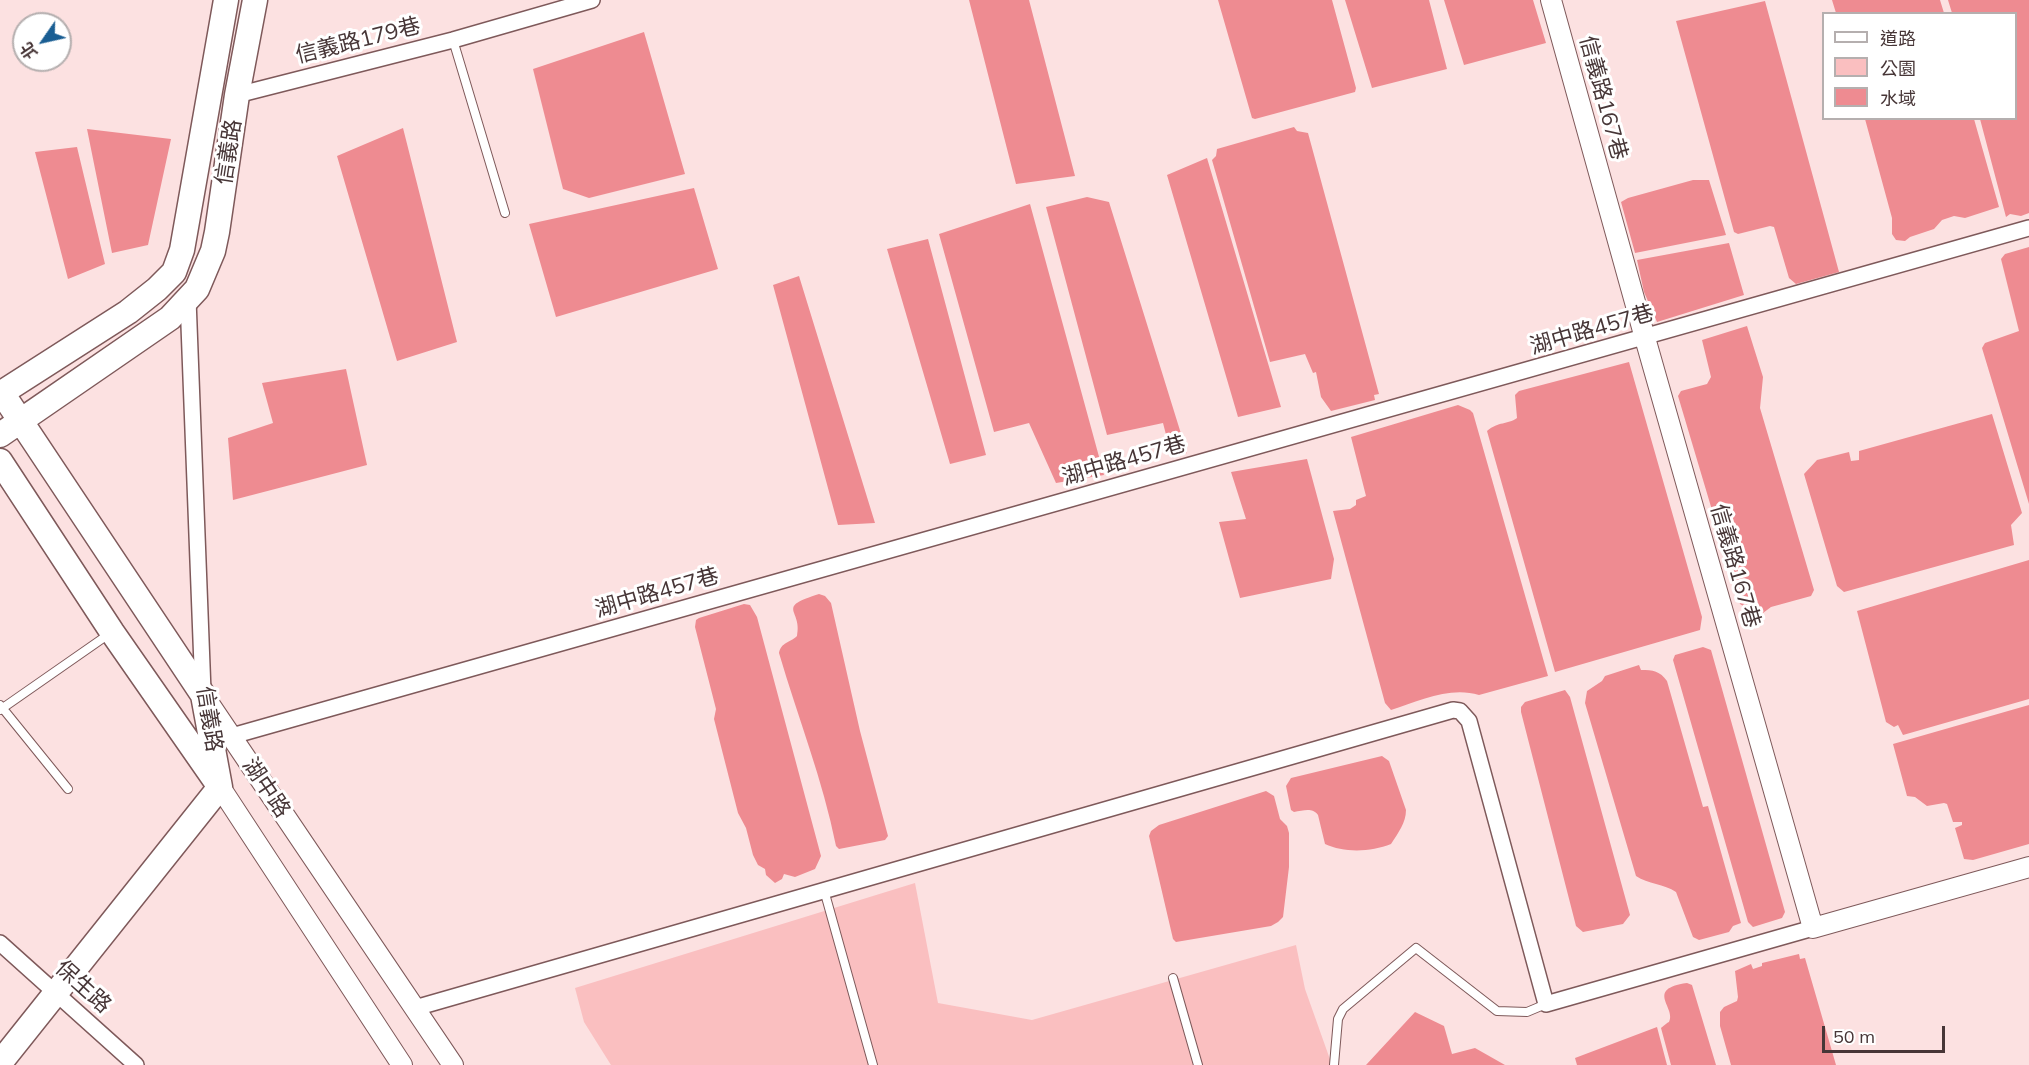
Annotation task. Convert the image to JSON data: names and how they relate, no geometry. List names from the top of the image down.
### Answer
{
  "streets": {
    "main road": ["信義路", "湖中路"],
    "street": [
      "信義路179巷",
      "信義路167巷",
      "湖中路457巷",
      "保生路"
    ]
  },
  "crossings": [
    ["信義路179巷", "信義路"],
    ["信義路167巷", "湖中路457巷"],
    ["信義路", "湖中路"],
    ["湖中路457巷", "湖中路"]
  ],
  "legend": ["道路", "公園", "水域"],
  "scale_bar": "50 m",
  "north": "bottom left"
}
